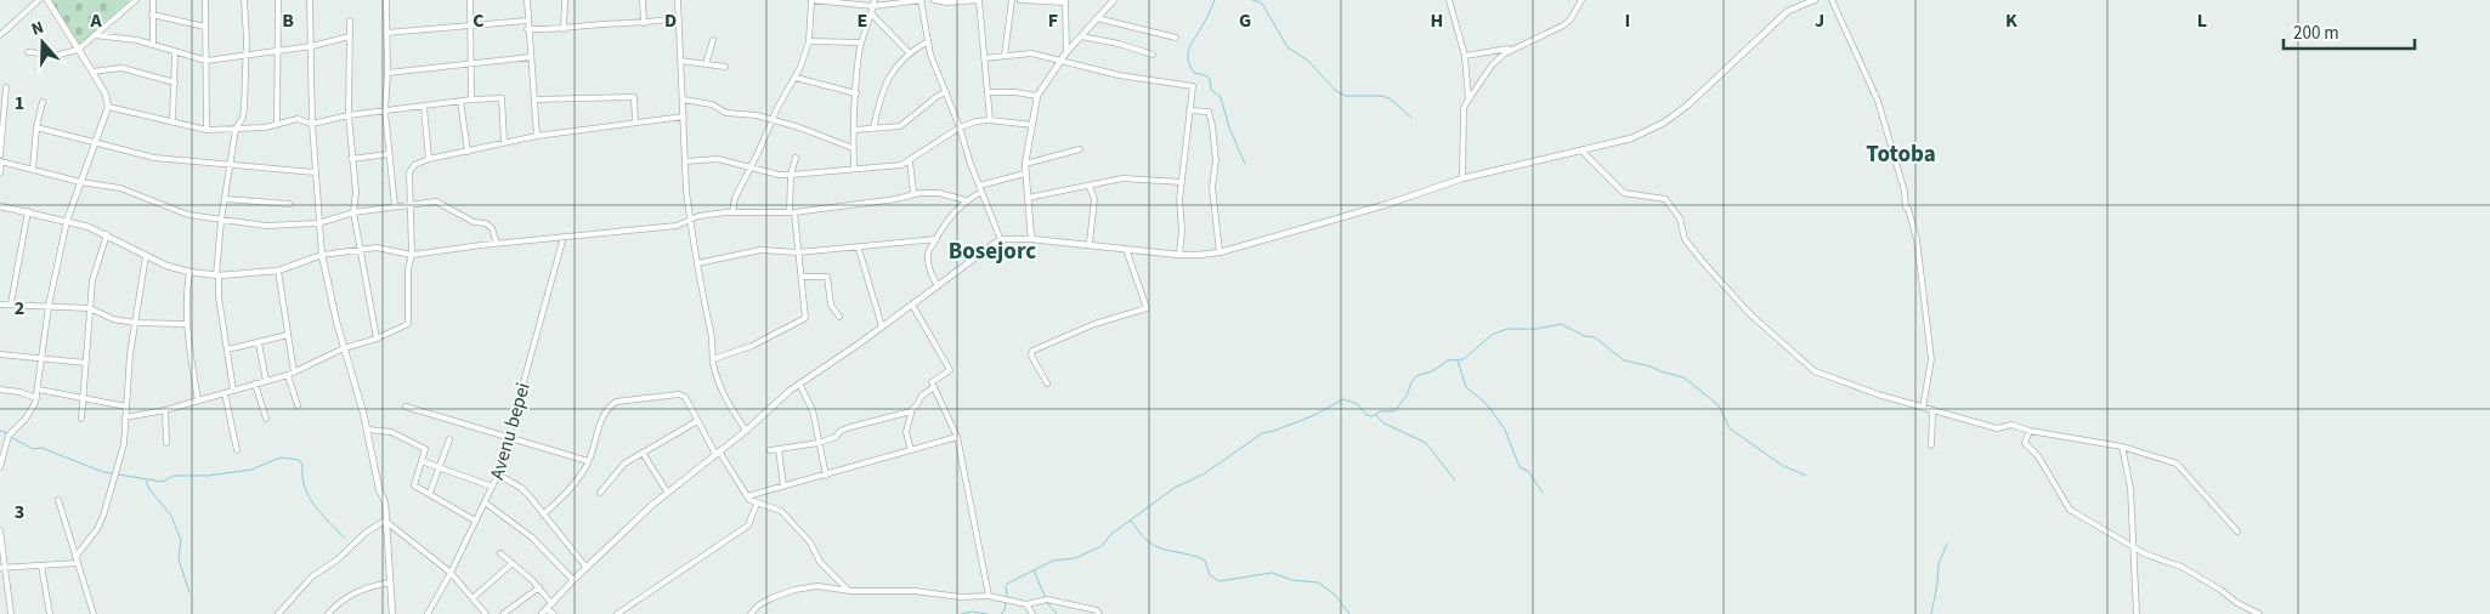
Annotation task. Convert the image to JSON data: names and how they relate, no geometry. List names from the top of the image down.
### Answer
{
  "streets": {
    "street": ["Avenu bepei"]
  },
  "districts": ["Totoba", "Bosejorc"],
  "scale_bar": "200 m",
  "north": "top",
  "grid": {
    "columns": [
      "A",
      "B",
      "C",
      "D",
      "E",
      "F",
      "G",
      "H",
      "I",
      "J",
      "K",
      "L"
    ],
    "rows": ["1", "2", "3"]
  }
}
